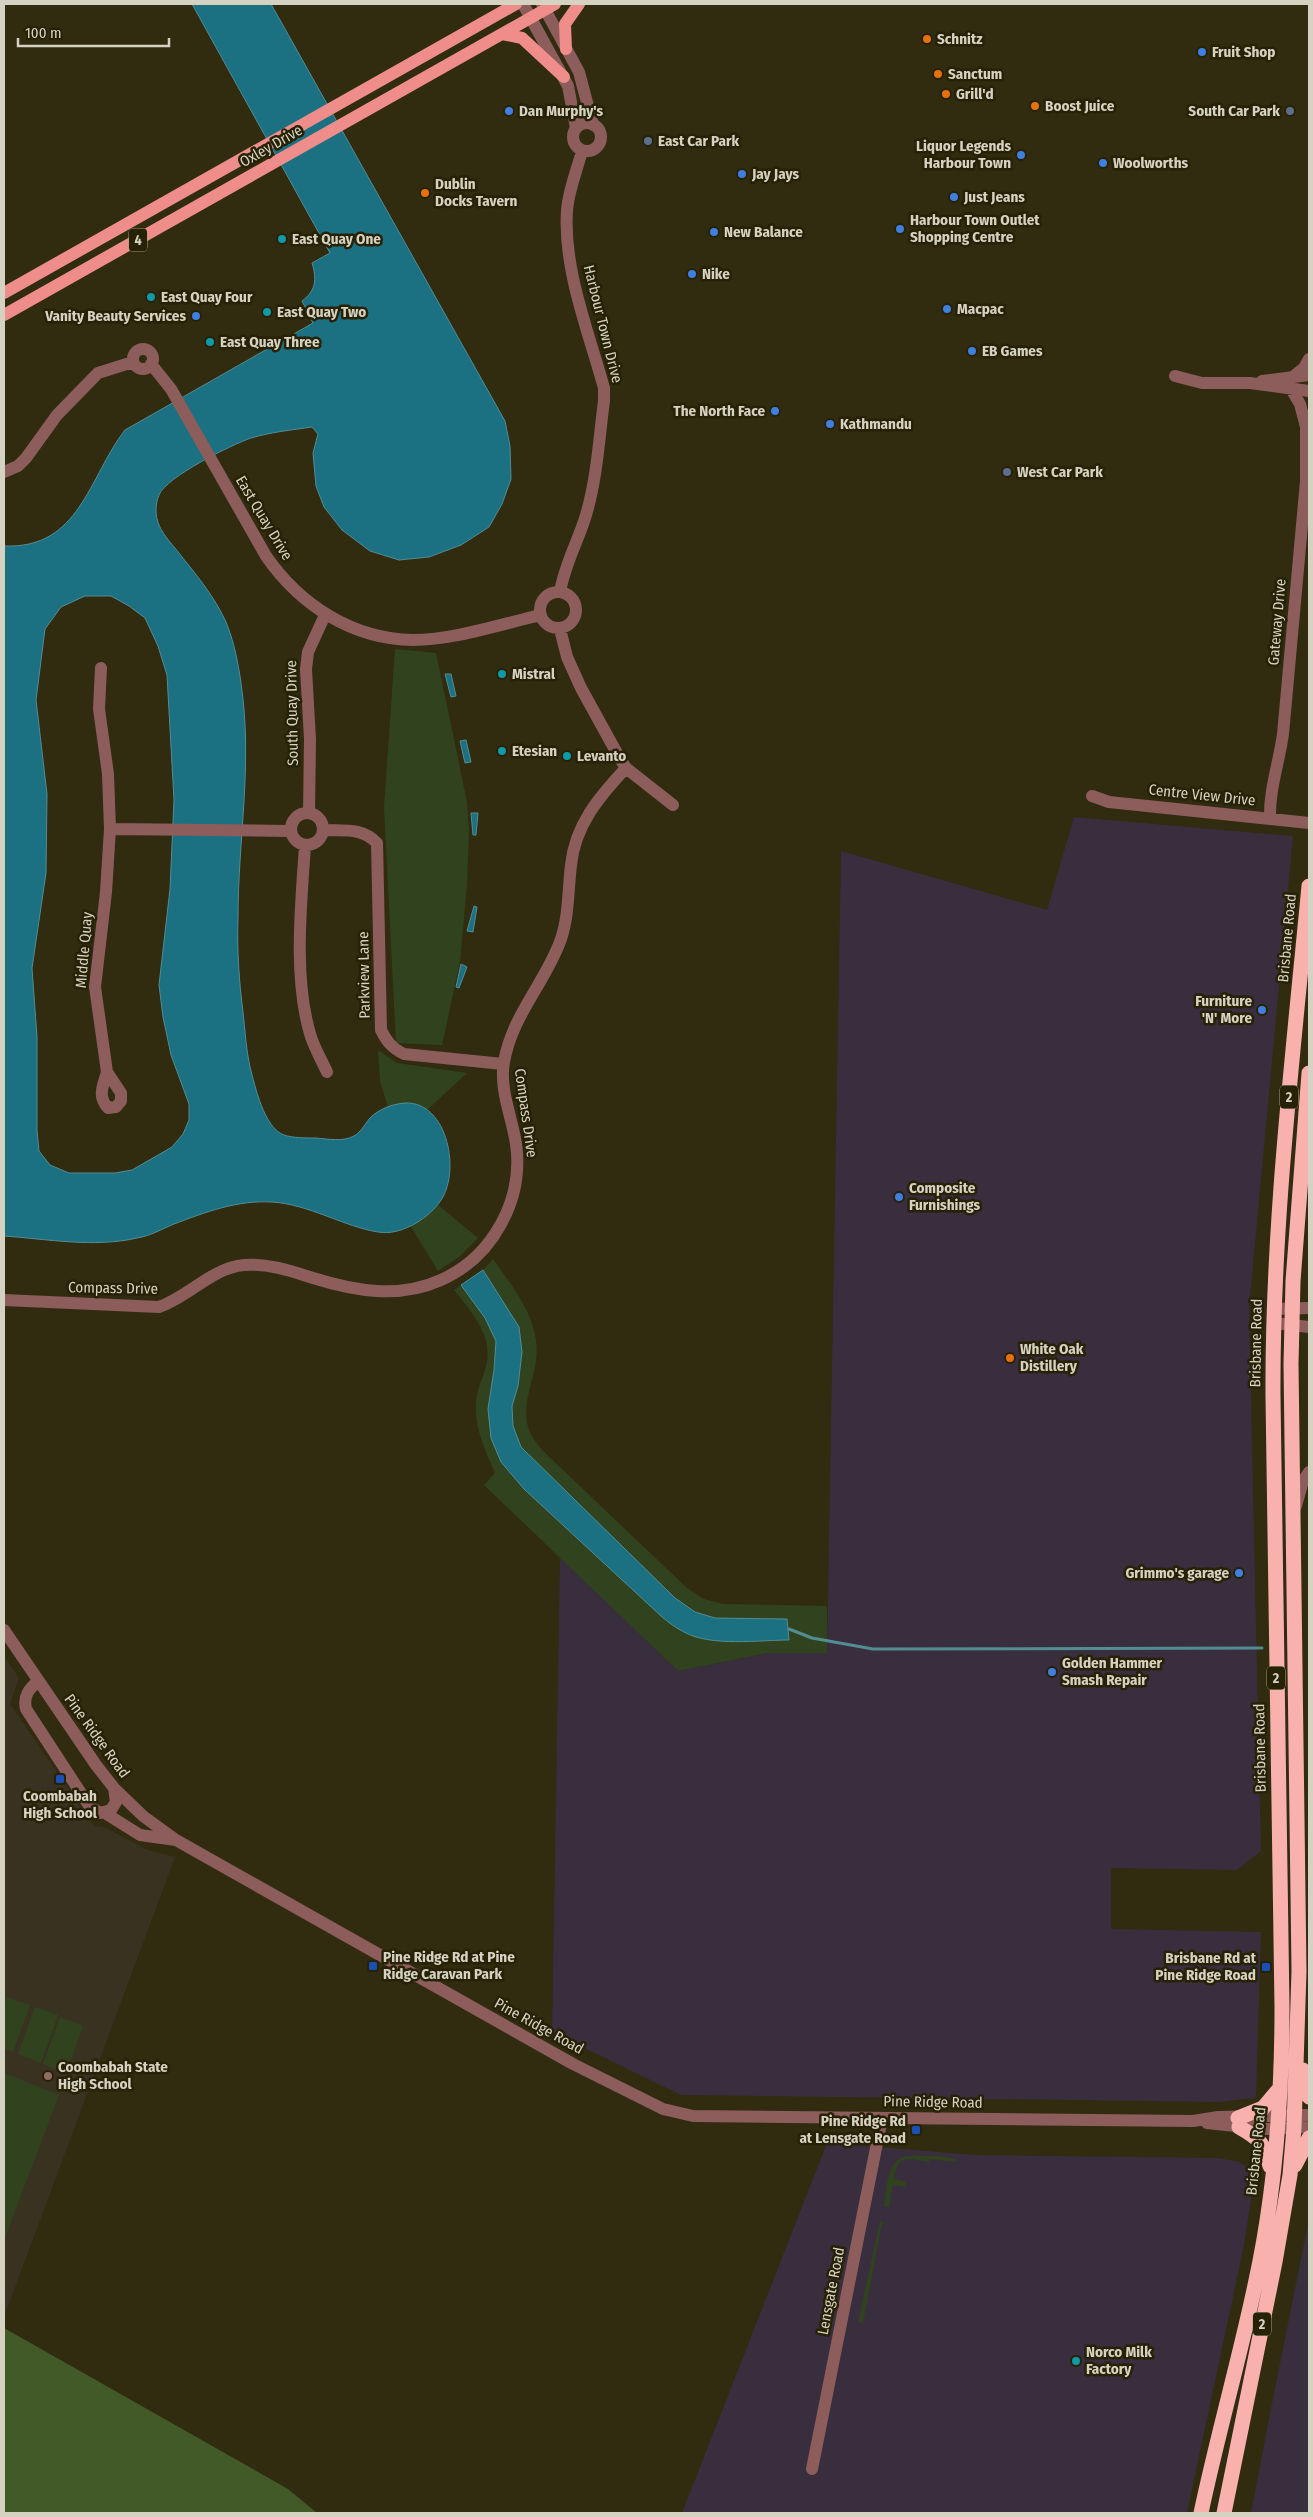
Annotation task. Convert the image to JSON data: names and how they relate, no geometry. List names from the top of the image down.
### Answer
{
  "streets": {
    "highway": ["Brisbane Road", "2"],
    "main road": ["Oxley Drive", "4"],
    "street": [
      "Harbour Town Drive",
      "East Quay Drive",
      "Gateway Drive",
      "South Quay Drive",
      "Centre View Drive",
      "Middle Quay",
      "Parkview Lane",
      "Compass Drive",
      "Pine Ridge Road",
      "Lensgate Road"
    ]
  },
  "crossings": [
    ["Harbour Town Drive", "East Quay Drive"],
    ["East Quay Drive", "South Quay Drive"],
    ["Gateway Drive", "Centre View Drive"],
    ["South Quay Drive", "Parkview Lane"],
    ["Brisbane Road", "Pine Ridge Road"],
    ["Parkview Lane", "Compass Drive"],
    ["2", "Pine Ridge Road"],
    ["Pine Ridge Road", "Lensgate Road"]
  ],
  "places": {
    "other": [
      "Schnitz",
      "Fruit Shop",
      "Sanctum",
      "Grill'd",
      "Boost Juice",
      "Dan Murphy's",
      "South Car Park",
      "East Car Park",
      "Liquor Legends Harbour Town",
      "Woolworths",
      "Jay Jays",
      "Dublin Docks Tavern",
      "Just Jeans",
      "Harbour Town Outlet Shopping Centre",
      "New Balance",
      "East Quay One",
      "Nike",
      "East Quay Four",
      "Macpac",
      "East Quay Two",
      "Vanity Beauty Services",
      "East Quay Three",
      "EB Games",
      "The North Face",
      "Kathmandu",
      "West Car Park",
      "Mistral",
      "Etesian",
      "Levanto",
      "Furniture 'N' More",
      "Composite Furnishings",
      "White Oak Distillery",
      "Grimmo's garage",
      "Golden Hammer Smash Repair",
      "Coombabah State High School",
      "Norco Milk Factory"
    ],
    "transit": [
      "Coombabah High School",
      "Pine Ridge Rd at Pine Ridge Caravan Park",
      "Brisbane Rd at Pine Ridge Road",
      "Pine Ridge Rd at Lensgate Road"
    ]
  },
  "scale_bar": "100 m"
}
